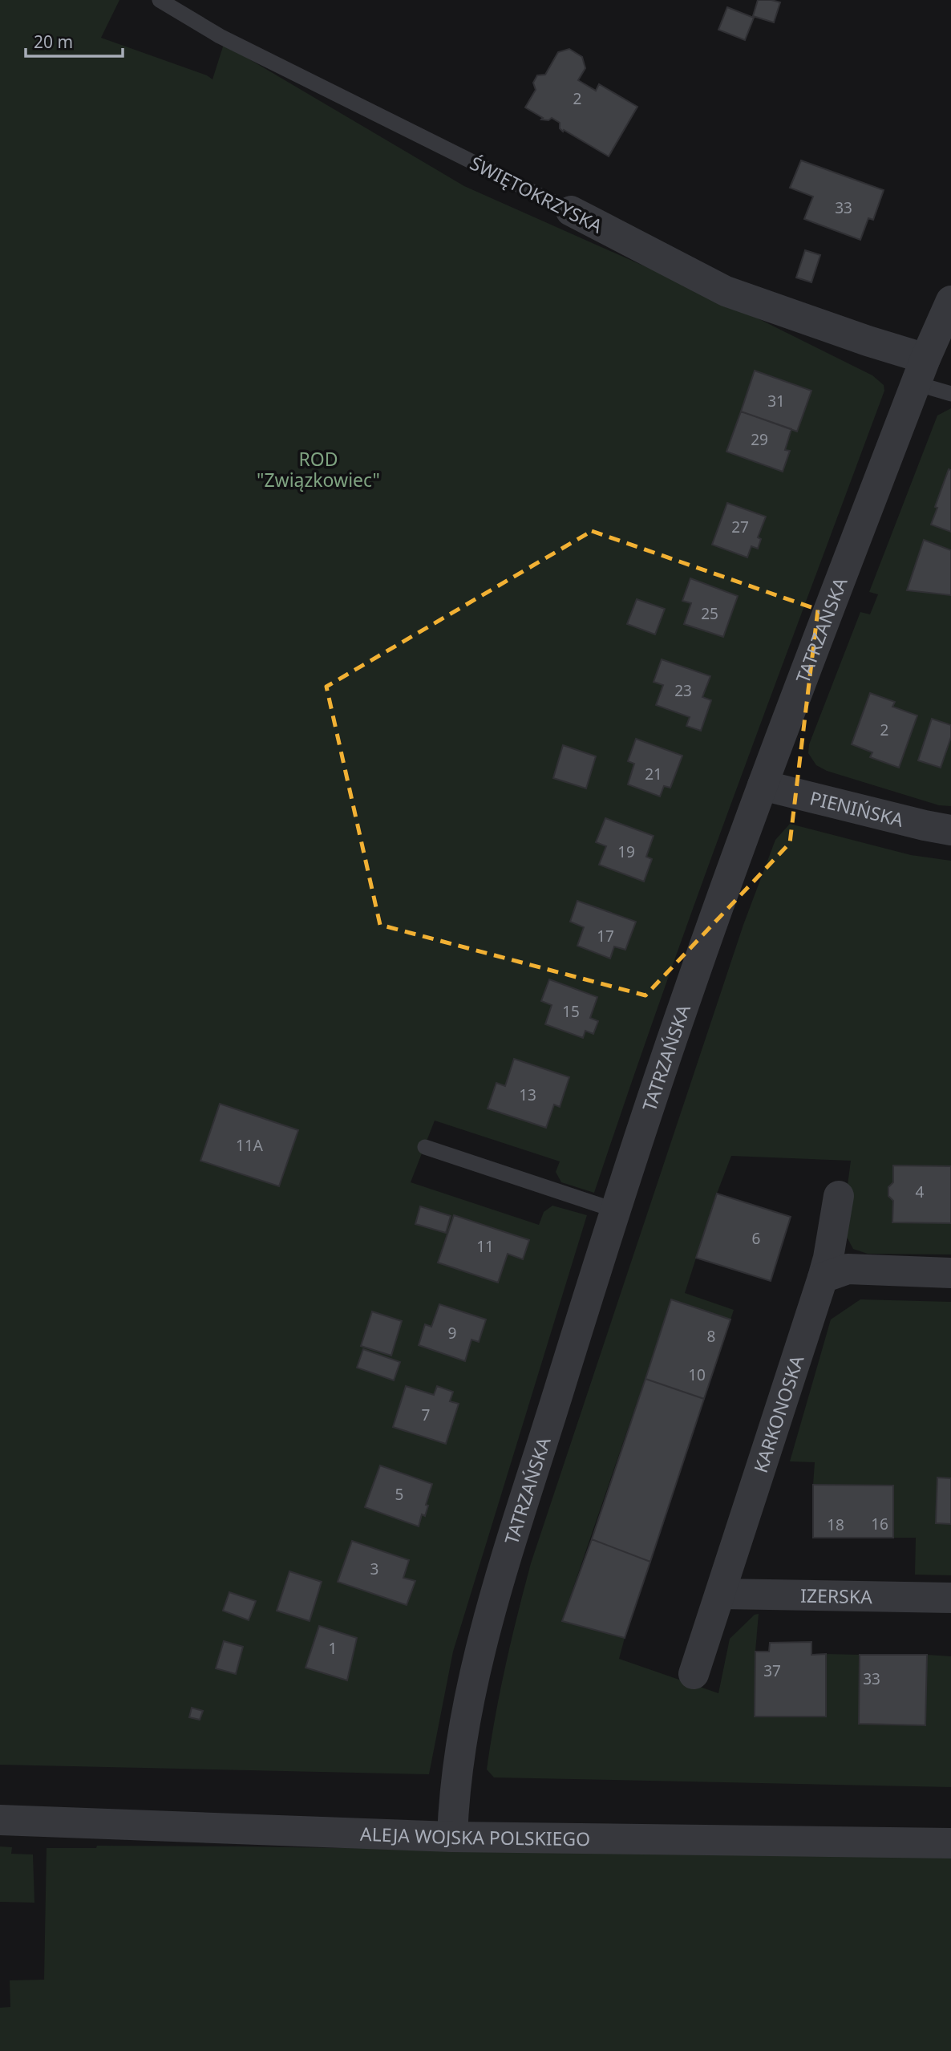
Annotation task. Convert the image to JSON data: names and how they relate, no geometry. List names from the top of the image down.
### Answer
{
  "streets": {
    "street": [
      "ŚWIĘTOKRZYSKA",
      "TATRZAŃSKA",
      "PIENIŃSKA",
      "KARKONOSKA",
      "IZERSKA",
      "ALEJA WOJSKA POLSKIEGO"
    ]
  },
  "crossings": [
    ["ŚWIĘTOKRZYSKA", "TATRZAŃSKA"],
    ["TATRZAŃSKA", "PIENIŃSKA"],
    ["TATRZAŃSKA", "ALEJA WOJSKA POLSKIEGO"],
    ["KARKONOSKA", "IZERSKA"]
  ],
  "parks": ["ROD \"Związkowiec\""],
  "house_numbers": [
    "2",
    "33",
    "31",
    "29",
    "27",
    "25",
    "23",
    "2",
    "21",
    "19",
    "17",
    "15",
    "13",
    "11A",
    "4",
    "6",
    "11",
    "9",
    "8",
    "10",
    "7",
    "5",
    "16",
    "18",
    "3",
    "1",
    "37",
    "33"
  ],
  "scale_bar": "20 m"
}
